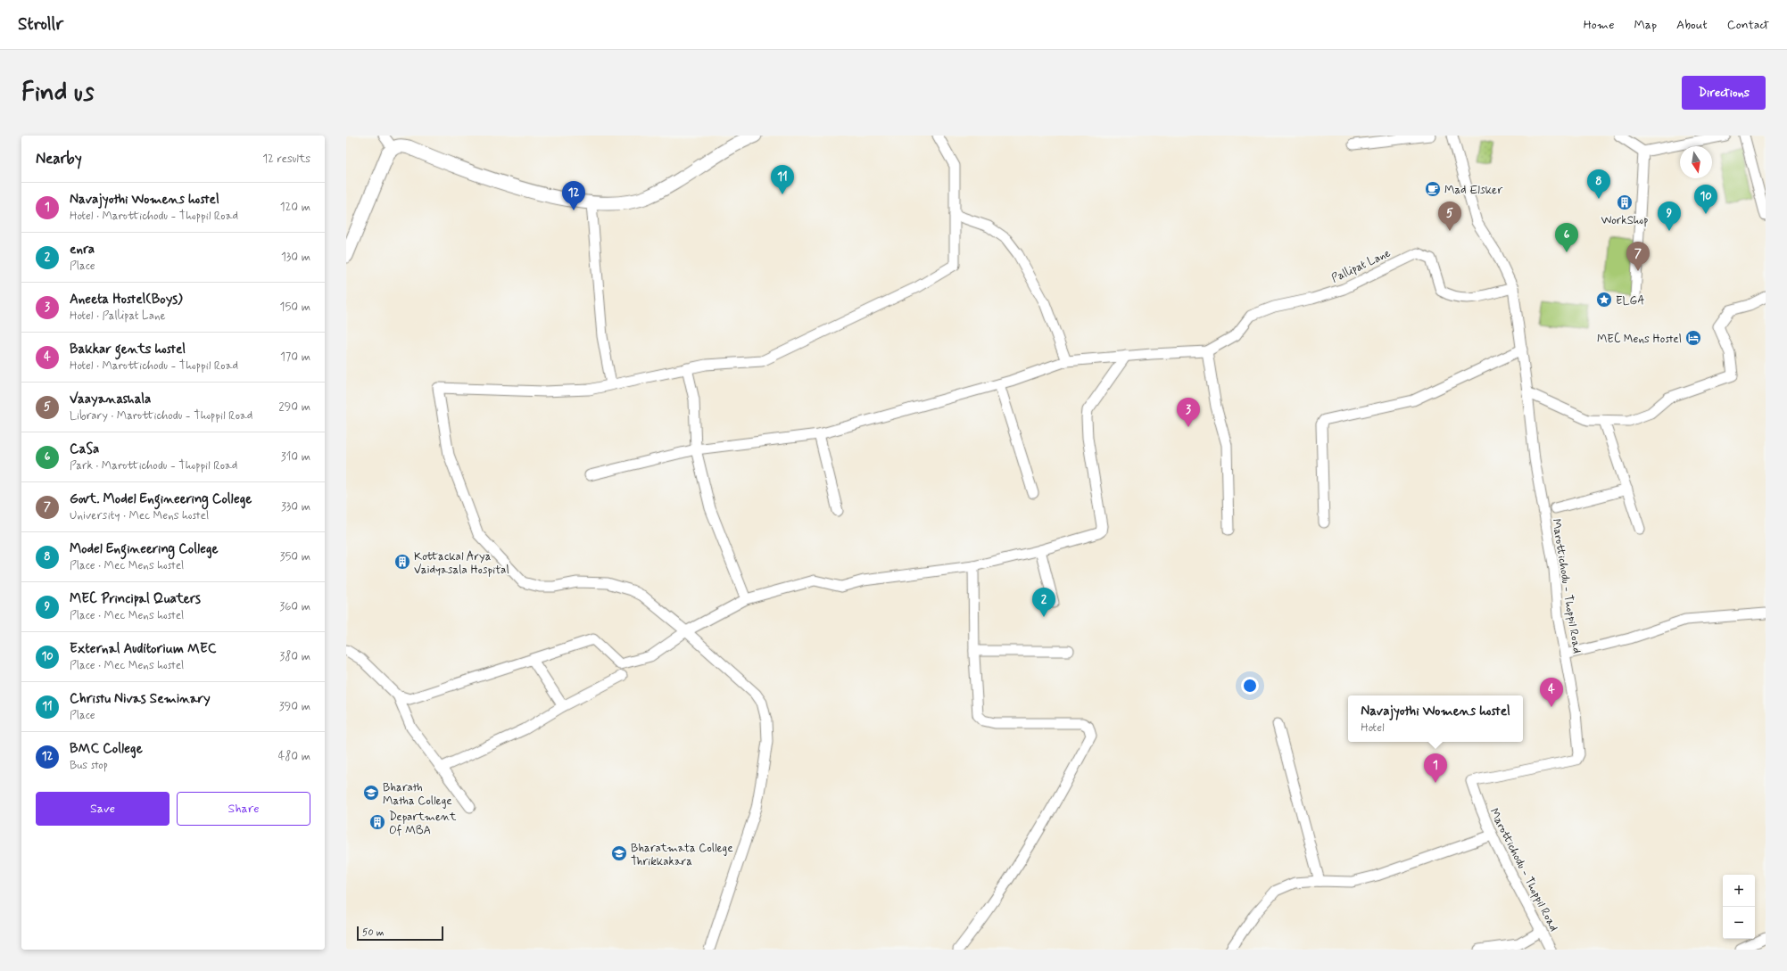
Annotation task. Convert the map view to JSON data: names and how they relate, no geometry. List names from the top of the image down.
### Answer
{
  "streets": {
    "street": ["Pallipat Lane", "Marottichodu - Thoppil Road"]
  },
  "crossings": [
    ["Pallipat Lane", "Marottichodu - Thoppil Road"]
  ],
  "places": {
    "cafe": ["Mad Elsker"],
    "building": ["WorkShop", "Kottackal Arya Vaidyasala Hospital", "Department Of MBA"],
    "place": ["ELGA"],
    "hotel": ["MEC Mens Hostel"],
    "school or university": ["Bharath Matha College", "Bharatmata College Thrikkakara"]
  },
  "scale_bar": "50 m",
  "north": "bottom",
  "page": {
    "header": "Strollr",
    "nav": [
      "Home",
      "Map",
      "About",
      "Contact"
    ],
    "buttons": [
      "Directions",
      ["Save", "Share"]
    ],
    "title": "Find us",
    "heading": ["Nearby", "12 results"],
    "pins": [
      "11",
      "8",
      "12",
      "10",
      "5",
      "9",
      "6",
      "7",
      "3",
      "2",
      "4",
      "1"
    ],
    "list": [
      {
        "mark": "1",
        "name": "Navajyothi Womens hostel",
        "note": "Hotel · Marottichodu - Thoppil Road",
        "value": "120 m"
      },
      {
        "mark": "2",
        "name": "enra",
        "note": "Place",
        "value": "130 m"
      },
      {
        "mark": "3",
        "name": "Aneeta Hostel(Boys)",
        "note": "Hotel · Pallipat Lane",
        "value": "150 m"
      },
      {
        "mark": "4",
        "name": "Bakkar gents hostel",
        "note": "Hotel · Marottichodu - Thoppil Road",
        "value": "170 m"
      },
      {
        "mark": "5",
        "name": "Vaayanashala",
        "note": "Library · Marottichodu - Thoppil Road",
        "value": "290 m"
      },
      {
        "mark": "6",
        "name": "CaSa",
        "note": "Park · Marottichodu - Thoppil Road",
        "value": "310 m"
      },
      {
        "mark": "7",
        "name": "Govt. Model Engineering College",
        "note": "University · Mec Mens hostel",
        "value": "330 m"
      },
      {
        "mark": "8",
        "name": "Model Engineering College",
        "note": "Place · Mec Mens hostel",
        "value": "350 m"
      },
      {
        "mark": "9",
        "name": "MEC Principal Quaters",
        "note": "Place · Mec Mens hostel",
        "value": "360 m"
      },
      {
        "mark": "10",
        "name": "External Auditorium MEC",
        "note": "Place · Mec Mens hostel",
        "value": "380 m"
      },
      {
        "mark": "11",
        "name": "Christu Nivas Seminary",
        "note": "Place",
        "value": "390 m"
      },
      {
        "mark": "12",
        "name": "BMC College",
        "note": "Bus stop",
        "value": "480 m"
      }
    ],
    "popup": ["Navajyothi Womens hostel", "Hotel"],
    "map_buttons": ["+", "−"],
    "scale": "50 m"
  }
}
